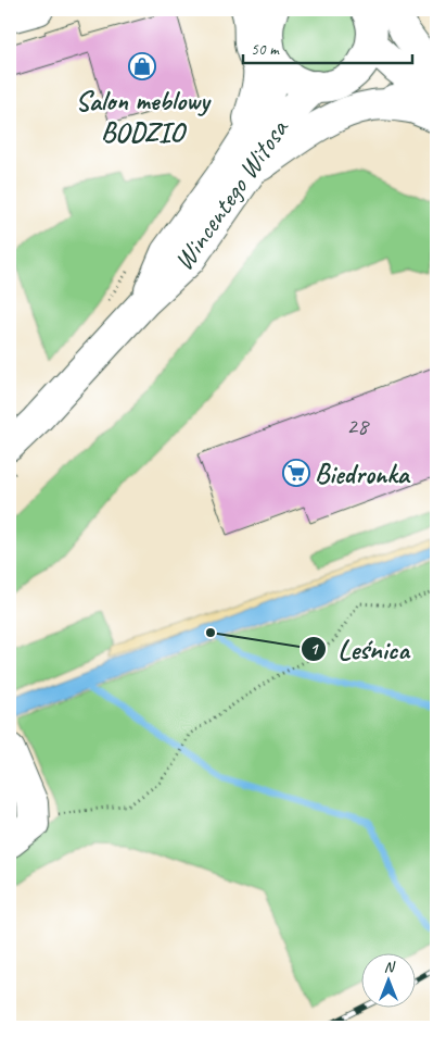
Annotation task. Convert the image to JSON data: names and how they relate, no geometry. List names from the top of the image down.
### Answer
{
  "streets": {
    "main road": ["Wincentego Witosa"]
  },
  "places": {
    "shop": ["Salon meblowy BODZIO"],
    "supermarket": ["Biedronka"],
    "other": ["Leśnica"]
  },
  "house_numbers": ["28"],
  "scale_bar": "50 m",
  "north": "top"
}
